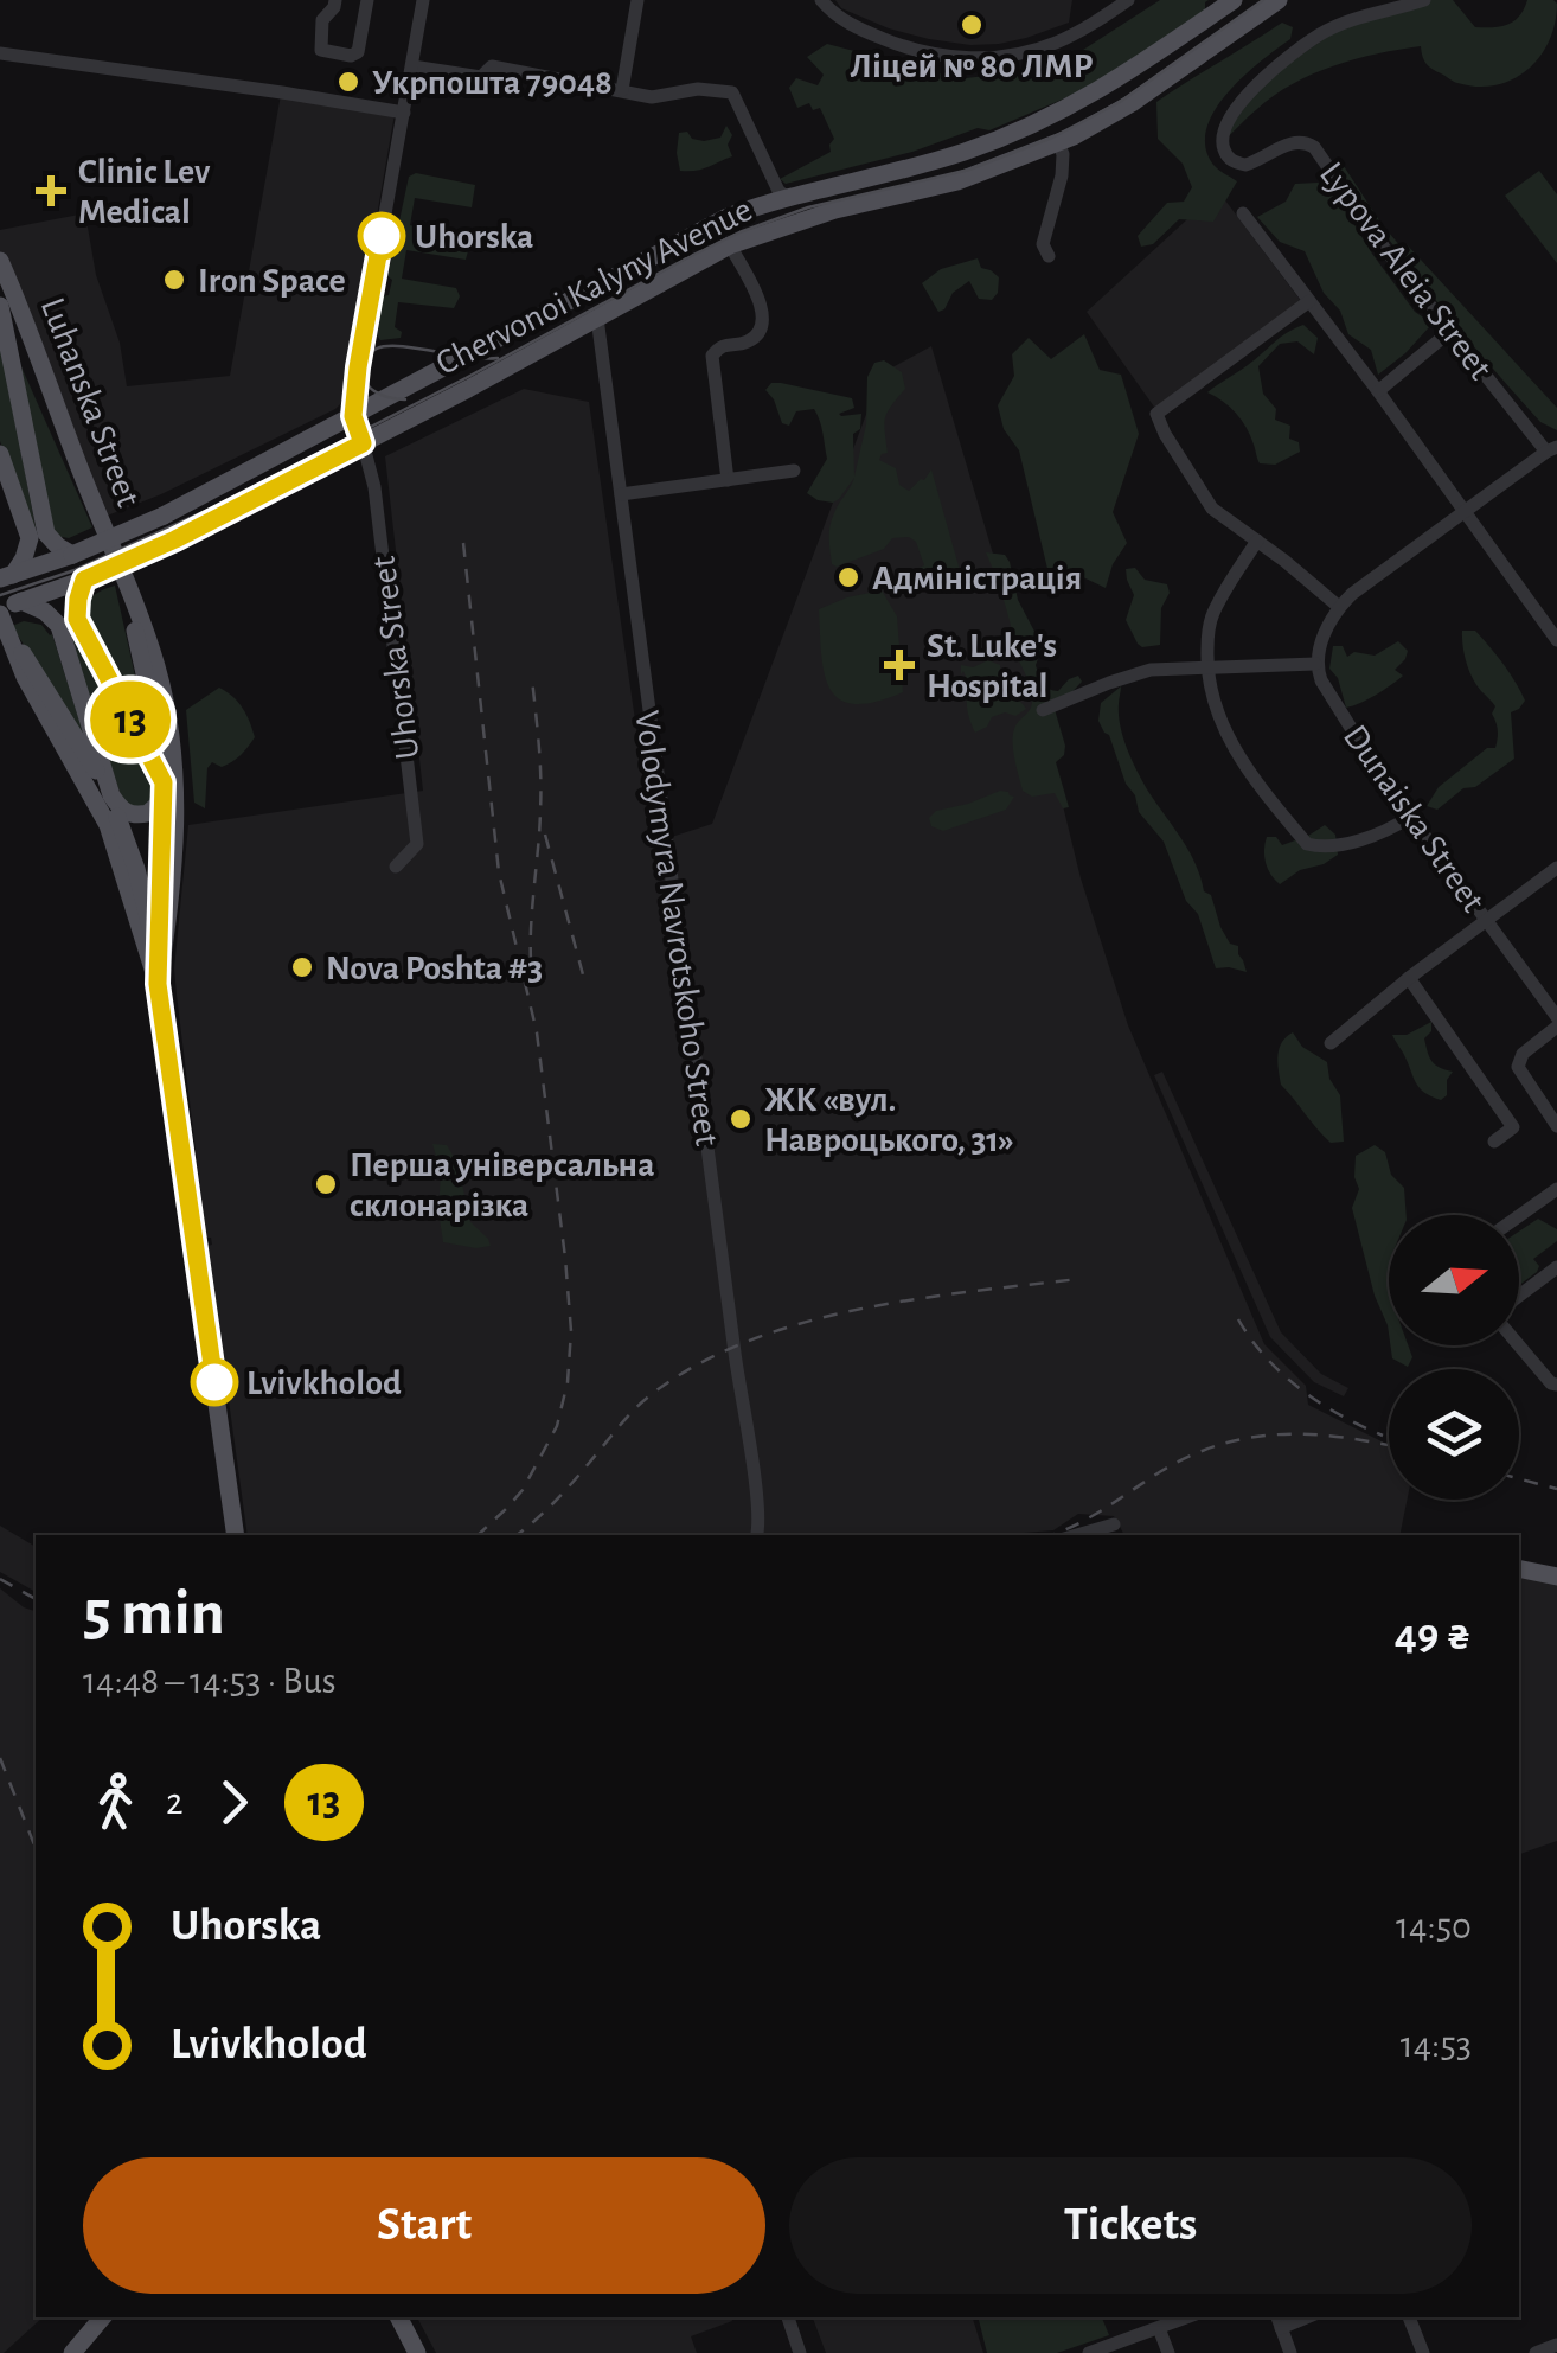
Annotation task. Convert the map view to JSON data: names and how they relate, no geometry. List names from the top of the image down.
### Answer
{
  "streets": {
    "main road": ["Chervonoi Kalyny Avenue", "Luhanska Street"],
    "street": [
      "Lypova Aleia Street",
      "Uhorska Street",
      "Dunaiska Street",
      "Volodymyra Navrotskoho Street"
    ]
  },
  "crossings": [
    ["Chervonoi Kalyny Avenue", "Luhanska Street"],
    ["Chervonoi Kalyny Avenue", "Uhorska Street"],
    ["Chervonoi Kalyny Avenue", "Volodymyra Navrotskoho Street"]
  ],
  "places": {
    "other": [
      "Ліцей № 80 ЛМР",
      "Укрпошта 79048",
      "Uhorska",
      "Iron Space",
      "Адміністрація",
      "Nova Poshta #3",
      "ЖК «вул. Навроцького, 31»",
      "Перша універсальна склонарізка",
      "Lvivkholod"
    ],
    "health": ["Clinic Lev Medical", "St. Luke's Hospital"]
  },
  "lines": ["bus line 13"],
  "north": "right",
  "page": {
    "on_map": "13",
    "heading": ["5 min", "14:48 – 14:53 · Bus", "49 ₴"],
    "legs": ["2", "13"],
    "list": [
      {
        "name": "Uhorska",
        "value": "14:50"
      },
      {
        "name": "Lvivkholod",
        "value": "14:53"
      }
    ],
    "buttons": ["Start", "Tickets"]
  }
}
